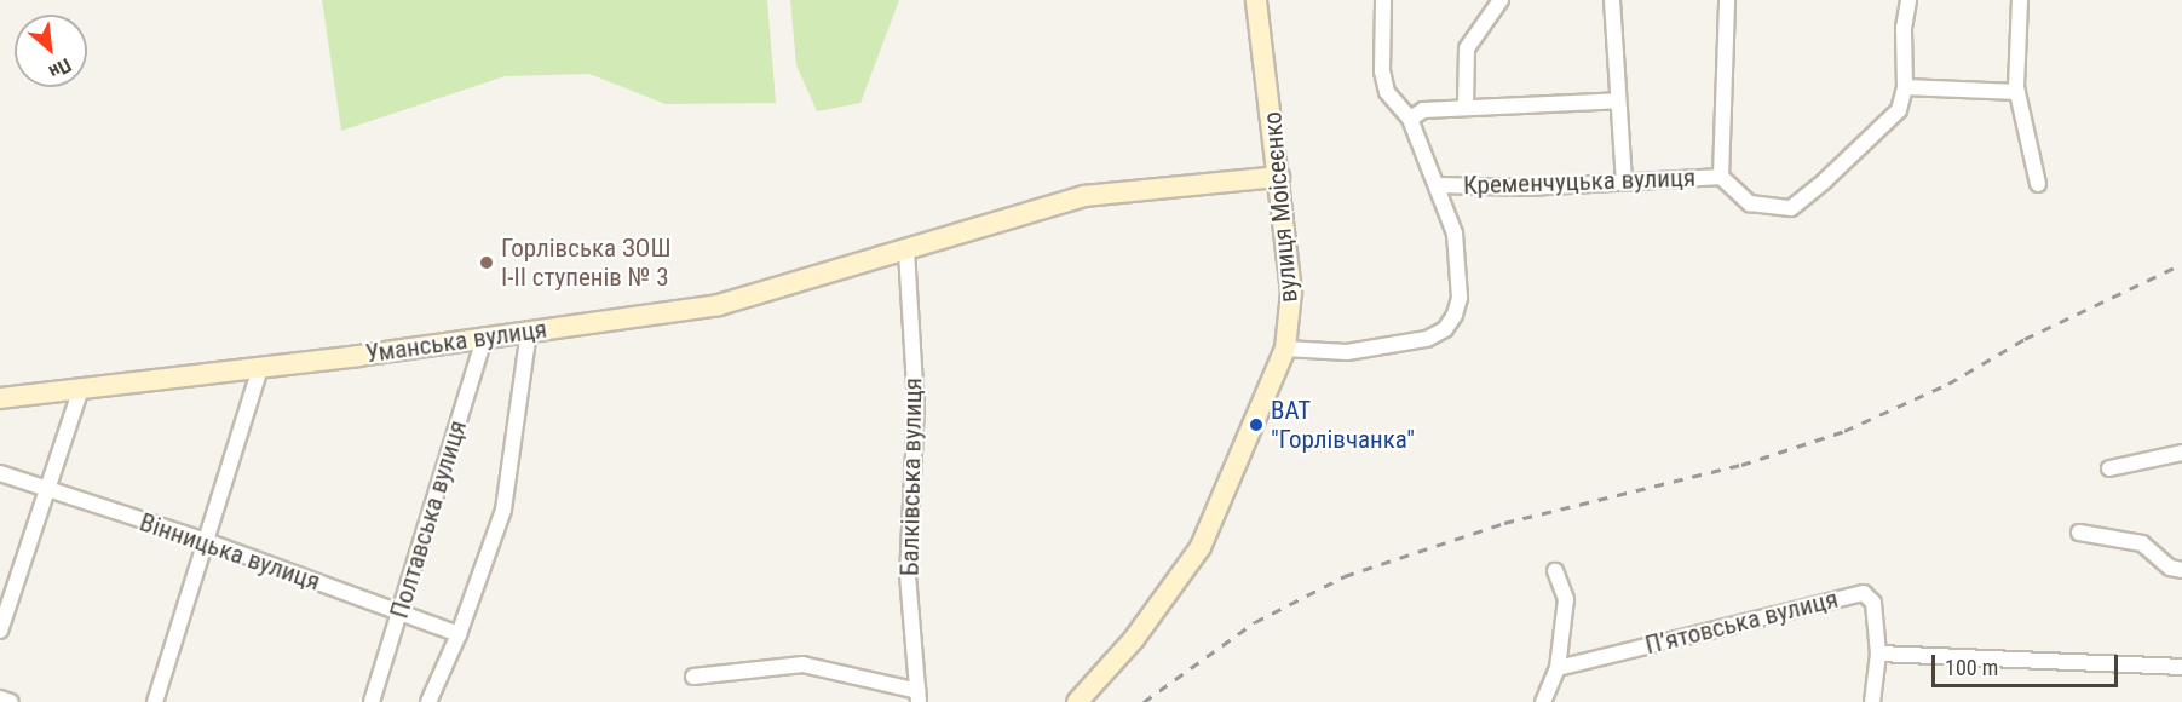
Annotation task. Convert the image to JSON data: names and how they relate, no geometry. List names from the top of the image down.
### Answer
{
  "streets": {
    "street": [
      "Кременчуцька вулиця",
      "вулиця Моісеєнко",
      "Уманська вулиця",
      "Балківська вулиця",
      "Полтавська вулиця",
      "Вінницька вулиця",
      "П’ятовська вулиця"
    ]
  },
  "crossings": [
    ["вулиця Моісеєнко", "Уманська вулиця"],
    ["Уманська вулиця", "Балківська вулиця"],
    ["Уманська вулиця", "Полтавська вулиця"],
    ["Полтавська вулиця", "Вінницька вулиця"]
  ],
  "places": ["Горлівська ЗОШ І-ІІ ступенів № 3", "ВАТ \"Горлівчанка\""],
  "scale_bar": "100 m",
  "north": "bottom right"
}
